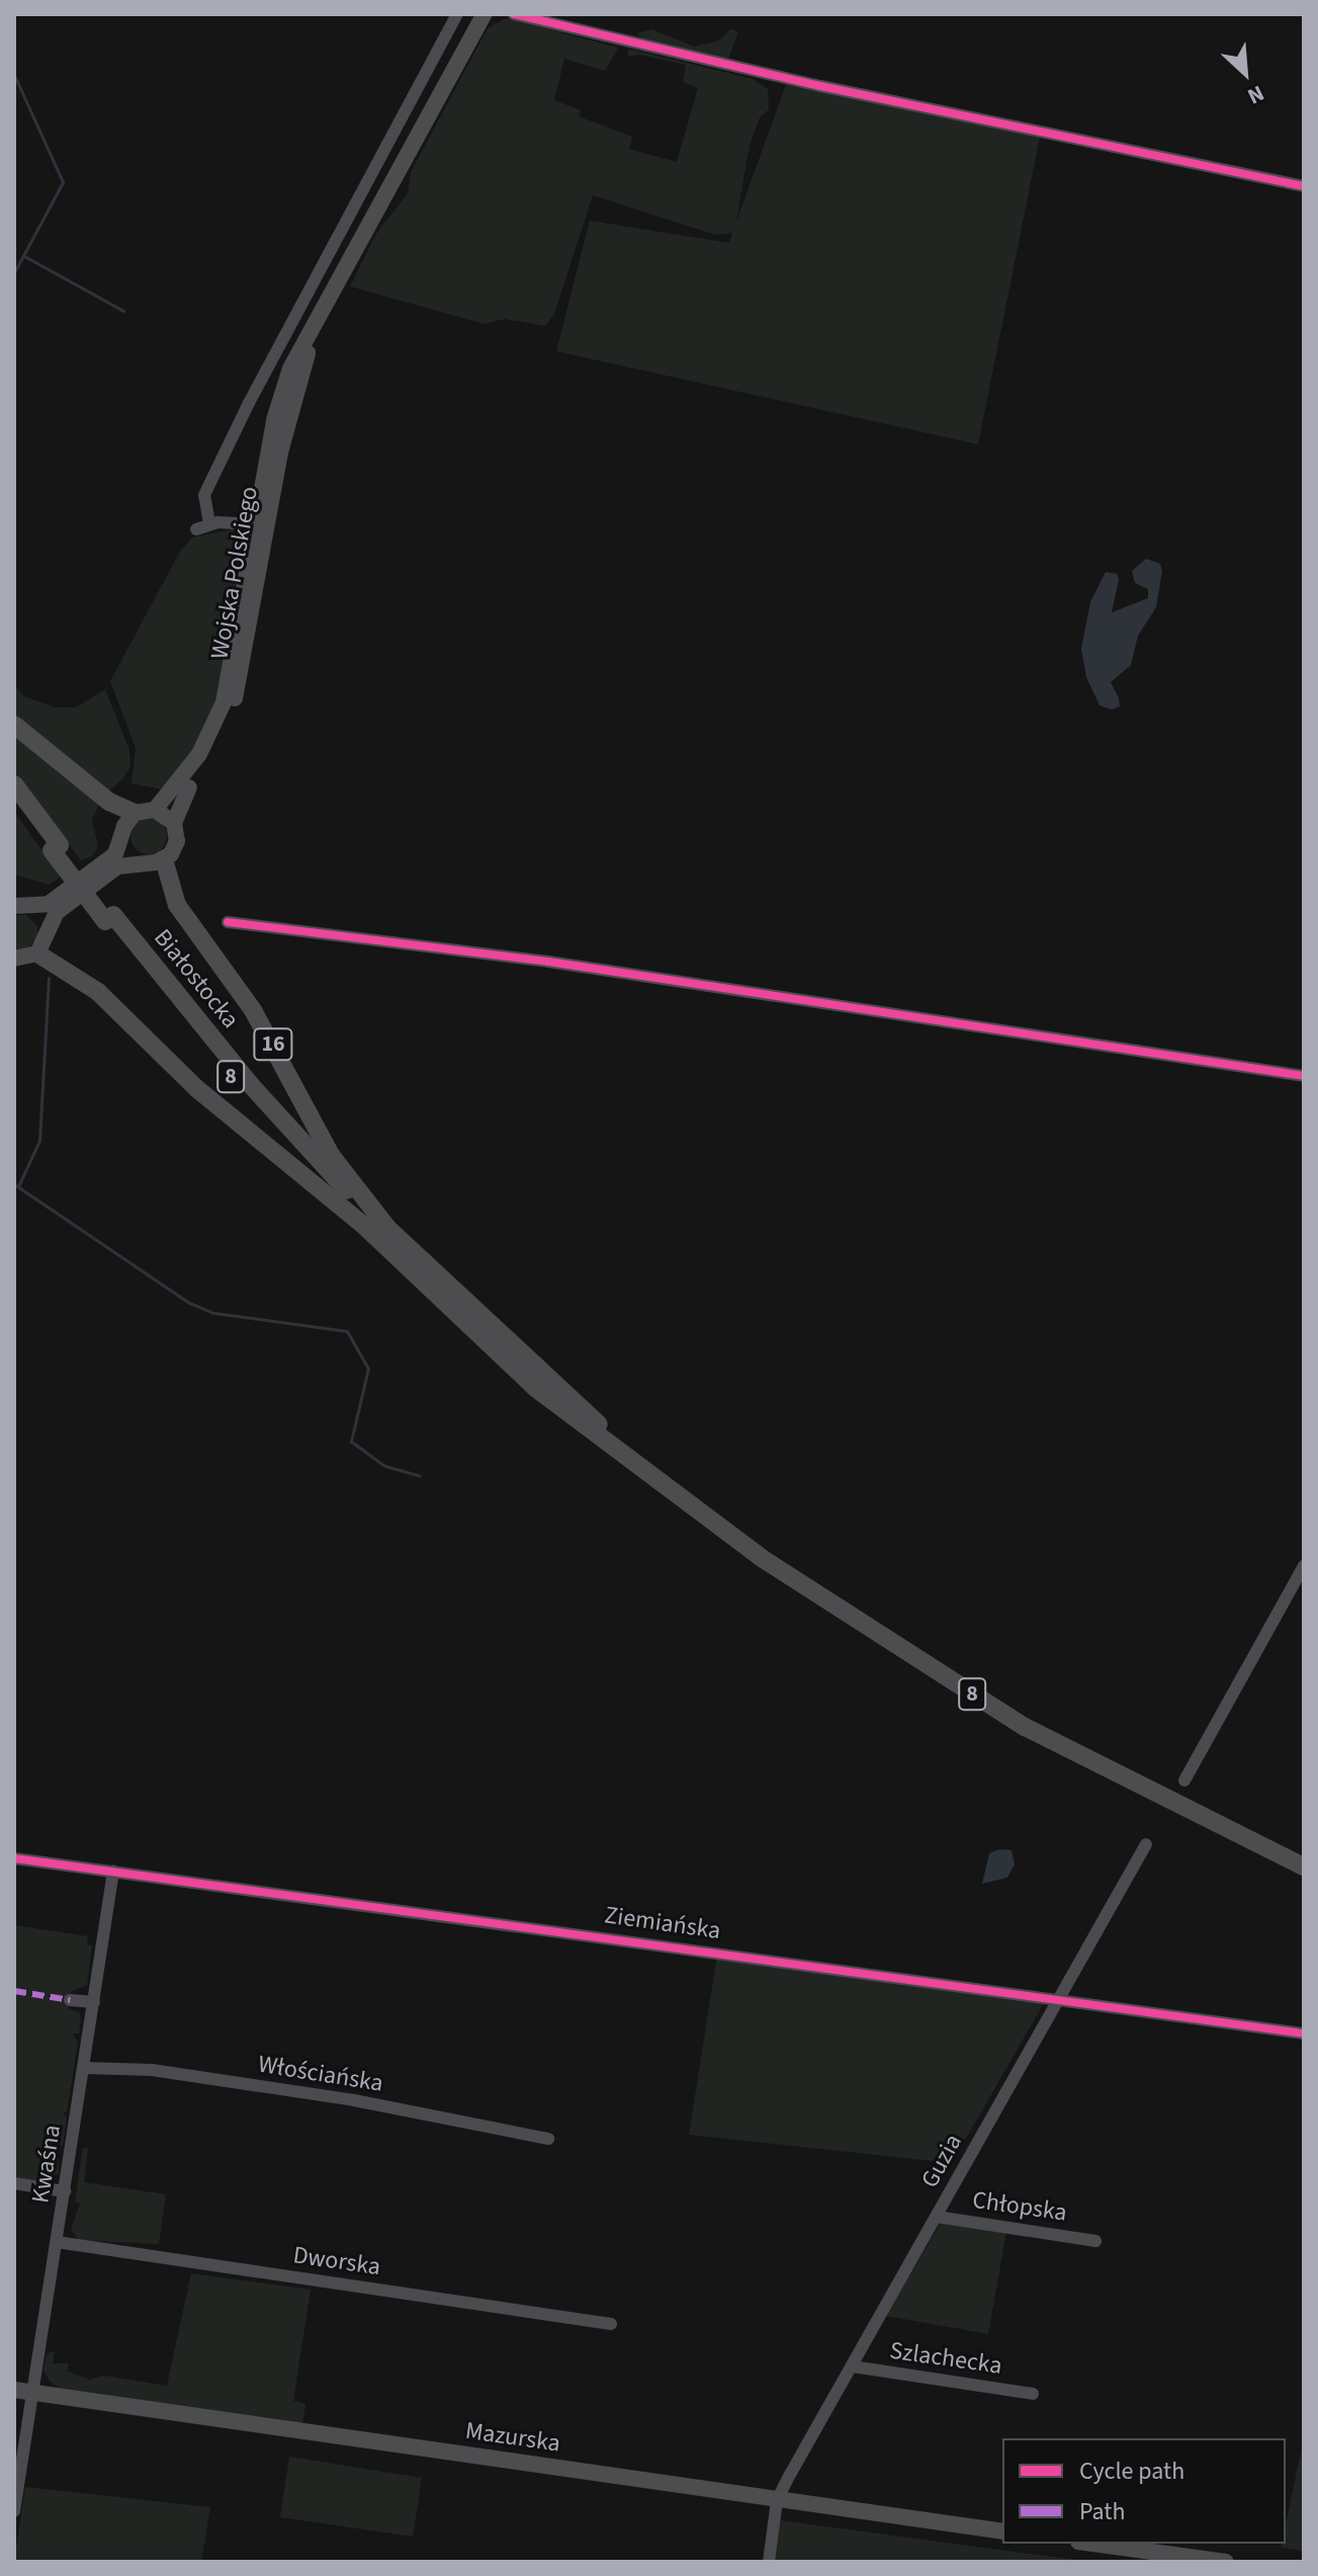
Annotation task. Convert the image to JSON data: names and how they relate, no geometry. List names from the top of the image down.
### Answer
{
  "streets": {
    "highway": ["Białostocka", "16", "8"],
    "main road": ["Wojska Polskiego", "Mazurska"],
    "street": [
      "Ziemiańska",
      "Włościańska",
      "Guzia",
      "Kwaśna",
      "Chłopska",
      "Dworska",
      "Szlachecka"
    ]
  },
  "crossings": [
    ["Wojska Polskiego", "16"],
    ["Białostocka", "16"],
    ["Białostocka", "8"],
    ["16", "8"],
    ["Ziemiańska", "Guzia"],
    ["Ziemiańska", "Kwaśna"],
    ["Włościańska", "Kwaśna"],
    ["Guzia", "Chłopska"],
    ["Guzia", "Szlachecka"],
    ["Guzia", "Mazurska"],
    ["Kwaśna", "Dworska"],
    ["Kwaśna", "Mazurska"]
  ],
  "legend": ["Cycle path", "Path"],
  "north": "bottom right"
}
